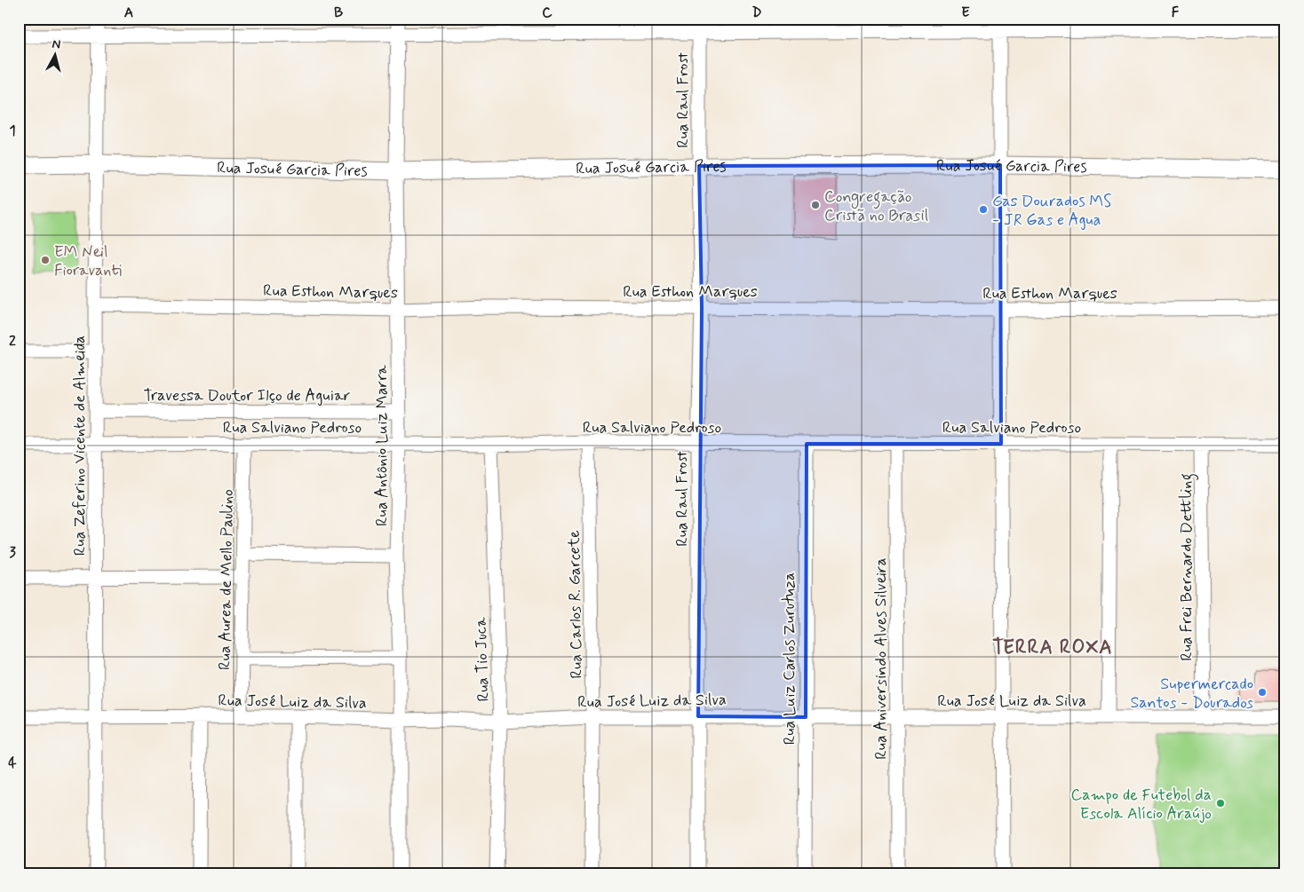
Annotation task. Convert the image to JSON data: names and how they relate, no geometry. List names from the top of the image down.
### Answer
{
  "streets": {
    "street": [
      "Rua Raul Frost",
      "Rua Josué Garcia Pires",
      "Rua Esthon Marques",
      "Travessa Doutor Ilço de Aguiar",
      "Rua Salviano Pedroso",
      "Rua Zeferino Vicente de Almeida",
      "Rua Antônio Luiz Marra",
      "Rua Frei Bernardo Dettling",
      "Rua Aurea de Mello Paulino",
      "Rua Carlos R. Garcete",
      "Rua Luiz Carlos Zurutuza",
      "Rua Aniversindo Alves Silveira",
      "Rua Tio Juca",
      "Rua José Luiz da Silva"
    ]
  },
  "crossings": [
    ["Rua Raul Frost", "Rua Josué Garcia Pires"],
    ["Rua Raul Frost", "Rua Esthon Marques"],
    ["Rua Raul Frost", "Rua Salviano Pedroso"],
    ["Rua Raul Frost", "Rua José Luiz da Silva"],
    ["Rua Josué Garcia Pires", "Rua Zeferino Vicente de Almeida"],
    ["Rua Josué Garcia Pires", "Rua Antônio Luiz Marra"],
    ["Rua Esthon Marques", "Rua Zeferino Vicente de Almeida"],
    ["Rua Esthon Marques", "Rua Antônio Luiz Marra"],
    ["Travessa Doutor Ilço de Aguiar", "Rua Zeferino Vicente de Almeida"],
    ["Travessa Doutor Ilço de Aguiar", "Rua Antônio Luiz Marra"],
    ["Rua Salviano Pedroso", "Rua Zeferino Vicente de Almeida"],
    ["Rua Salviano Pedroso", "Rua Antônio Luiz Marra"],
    ["Rua Salviano Pedroso", "Rua Frei Bernardo Dettling"],
    ["Rua Salviano Pedroso", "Rua Aurea de Mello Paulino"],
    ["Rua Salviano Pedroso", "Rua Carlos R. Garcete"],
    ["Rua Salviano Pedroso", "Rua Luiz Carlos Zurutuza"],
    ["Rua Salviano Pedroso", "Rua Aniversindo Alves Silveira"],
    ["Rua Salviano Pedroso", "Rua Tio Juca"],
    ["Rua Zeferino Vicente de Almeida", "Rua José Luiz da Silva"],
    ["Rua Antônio Luiz Marra", "Rua José Luiz da Silva"],
    ["Rua Frei Bernardo Dettling", "Rua José Luiz da Silva"],
    ["Rua Aurea de Mello Paulino", "Rua José Luiz da Silva"],
    ["Rua Carlos R. Garcete", "Rua José Luiz da Silva"],
    ["Rua Luiz Carlos Zurutuza", "Rua José Luiz da Silva"],
    ["Rua Aniversindo Alves Silveira", "Rua José Luiz da Silva"],
    ["Rua Tio Juca", "Rua José Luiz da Silva"]
  ],
  "districts": ["TERRA ROXA"],
  "places": [
    "Congregação Cristã no Brasil",
    "Gas Dourados MS - JR Gas e Agua",
    "EM Neil Fioravanti",
    "Supermercado Santos - Dourados",
    "Campo de Futebol da Escola Alício Araújo"
  ],
  "north": "top",
  "grid": {
    "columns": [
      "A",
      "B",
      "C",
      "D",
      "E",
      "F"
    ],
    "rows": [
      "1",
      "2",
      "3",
      "4"
    ]
  }
}
